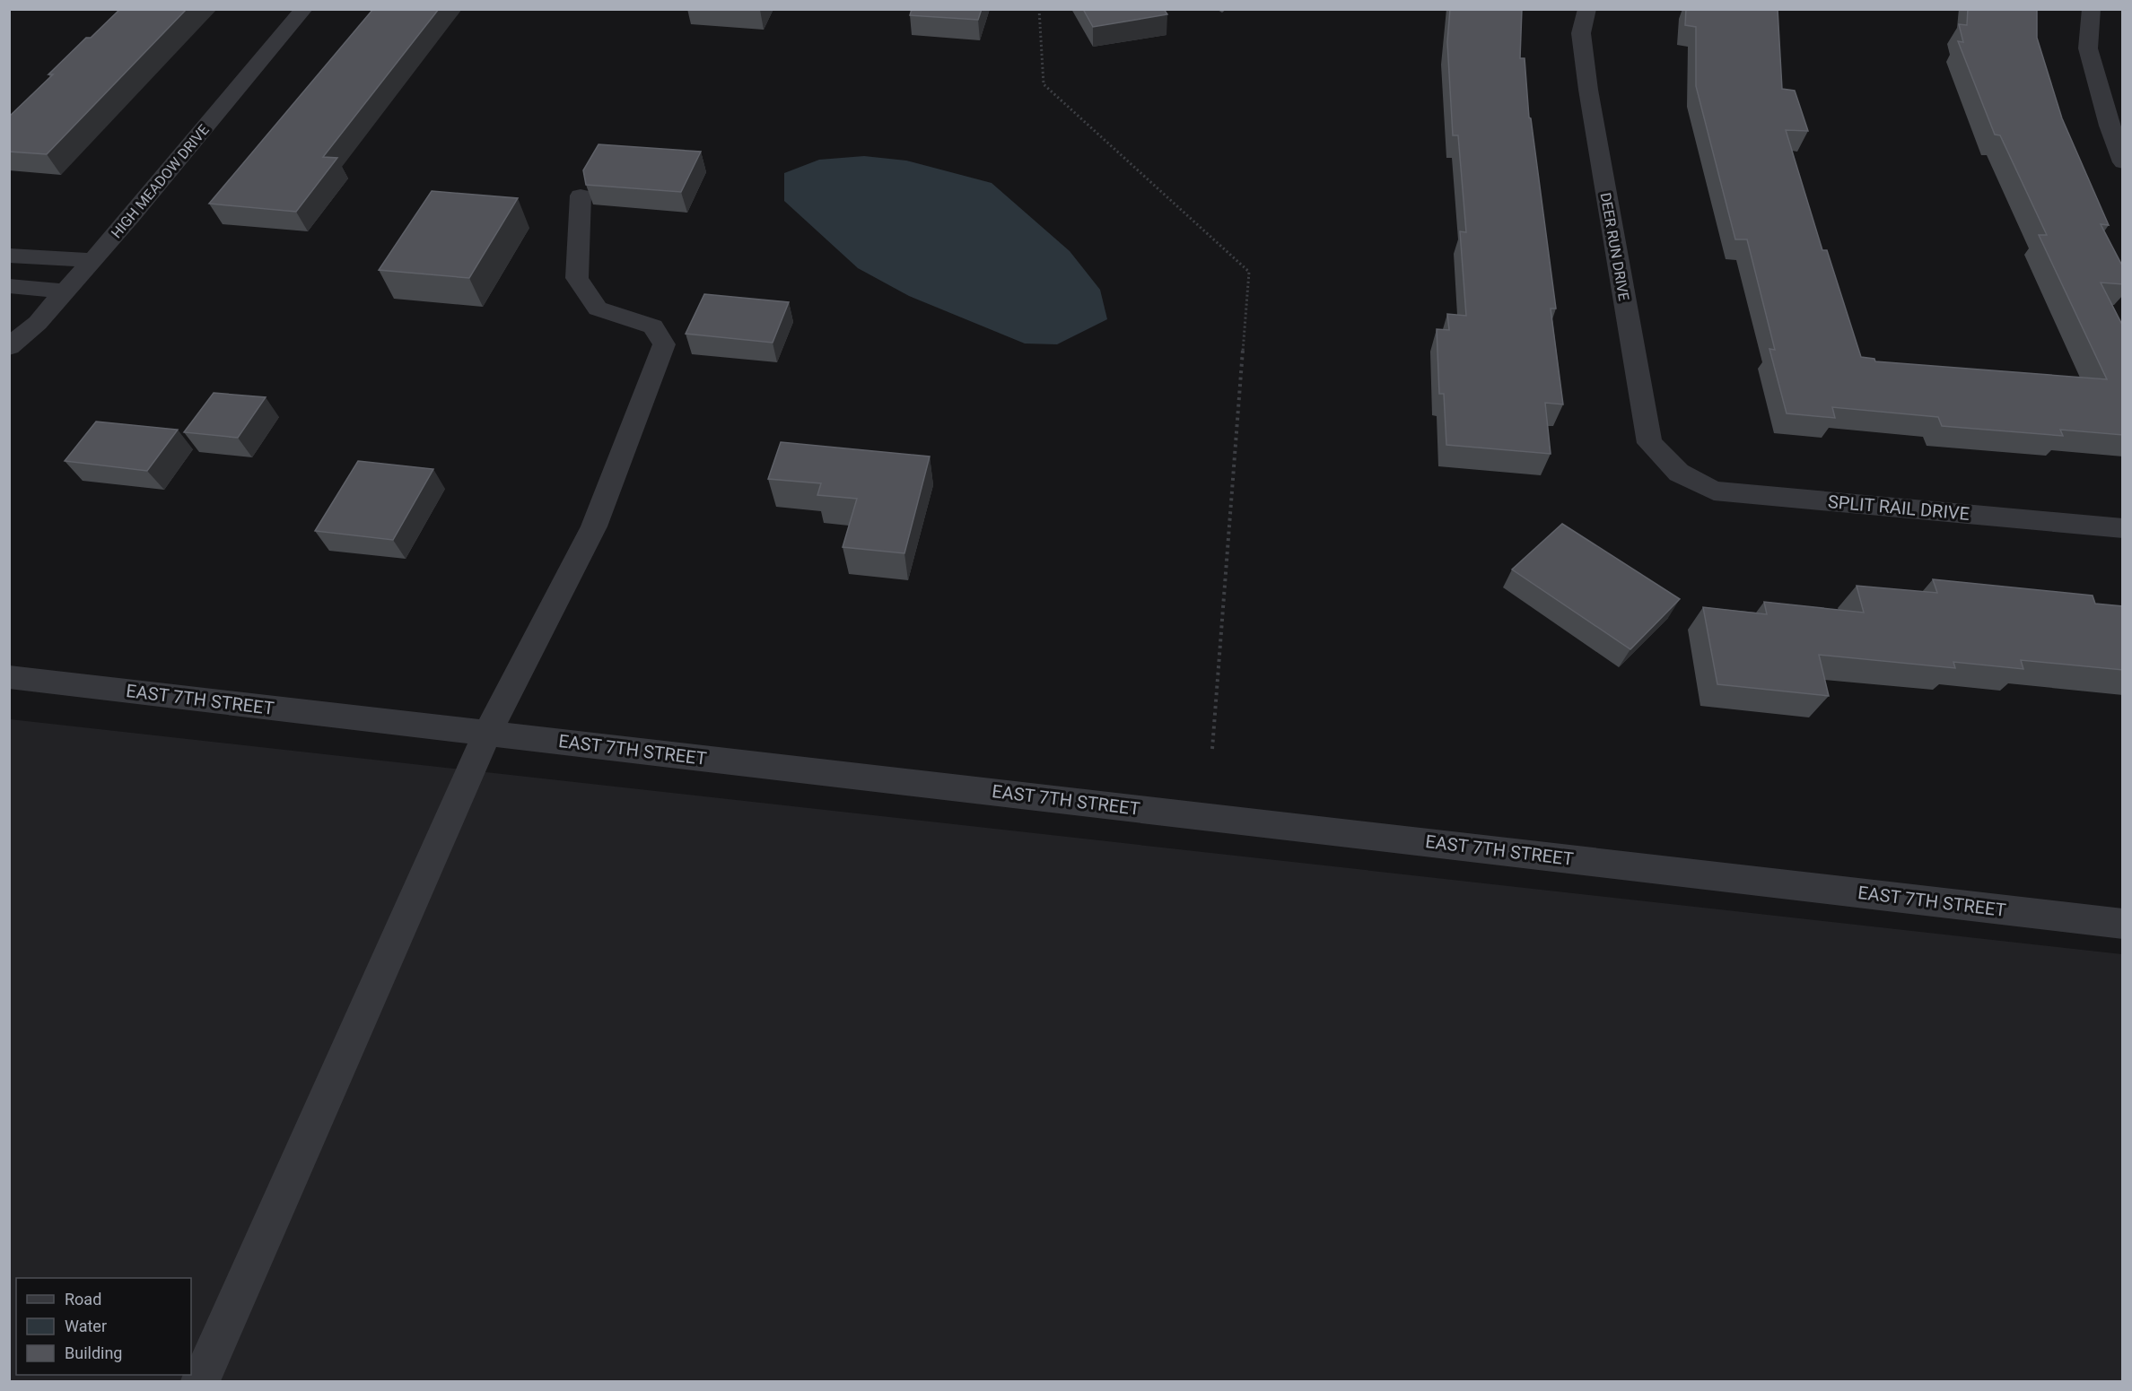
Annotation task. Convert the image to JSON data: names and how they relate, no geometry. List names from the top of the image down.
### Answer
{
  "streets": {
    "street": [
      "HIGH MEADOW DRIVE",
      "DEER RUN DRIVE",
      "SPLIT RAIL DRIVE",
      "EAST 7TH STREET"
    ]
  },
  "crossings": [
    ["DEER RUN DRIVE", "SPLIT RAIL DRIVE"]
  ],
  "legend": ["Road", "Water", "Building"]
}
